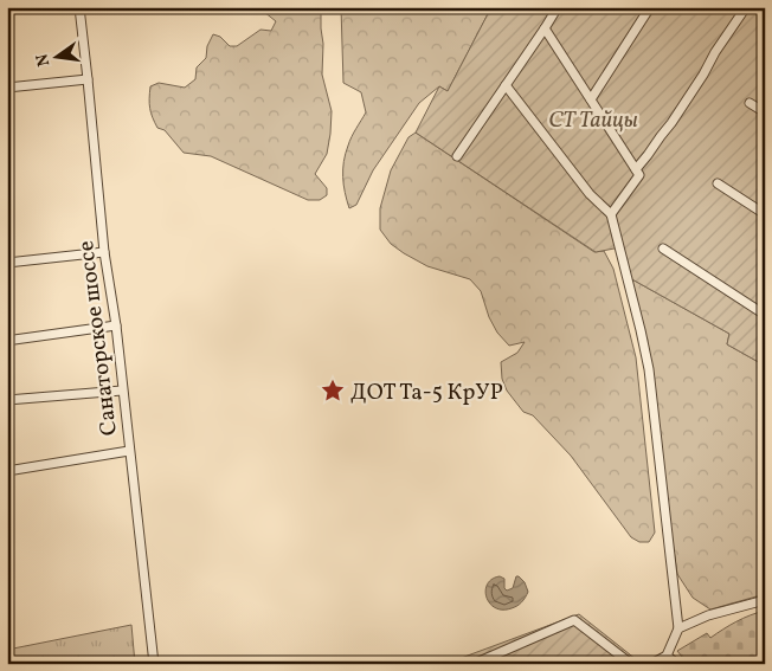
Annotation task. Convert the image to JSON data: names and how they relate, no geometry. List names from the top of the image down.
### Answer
{
  "streets": {
    "street": ["Санаторское шоссе"]
  },
  "parks": ["СТ Тайцы"],
  "places": {
    "place": ["ДОТ Та-5 КрУР"]
  },
  "north": "left"
}
